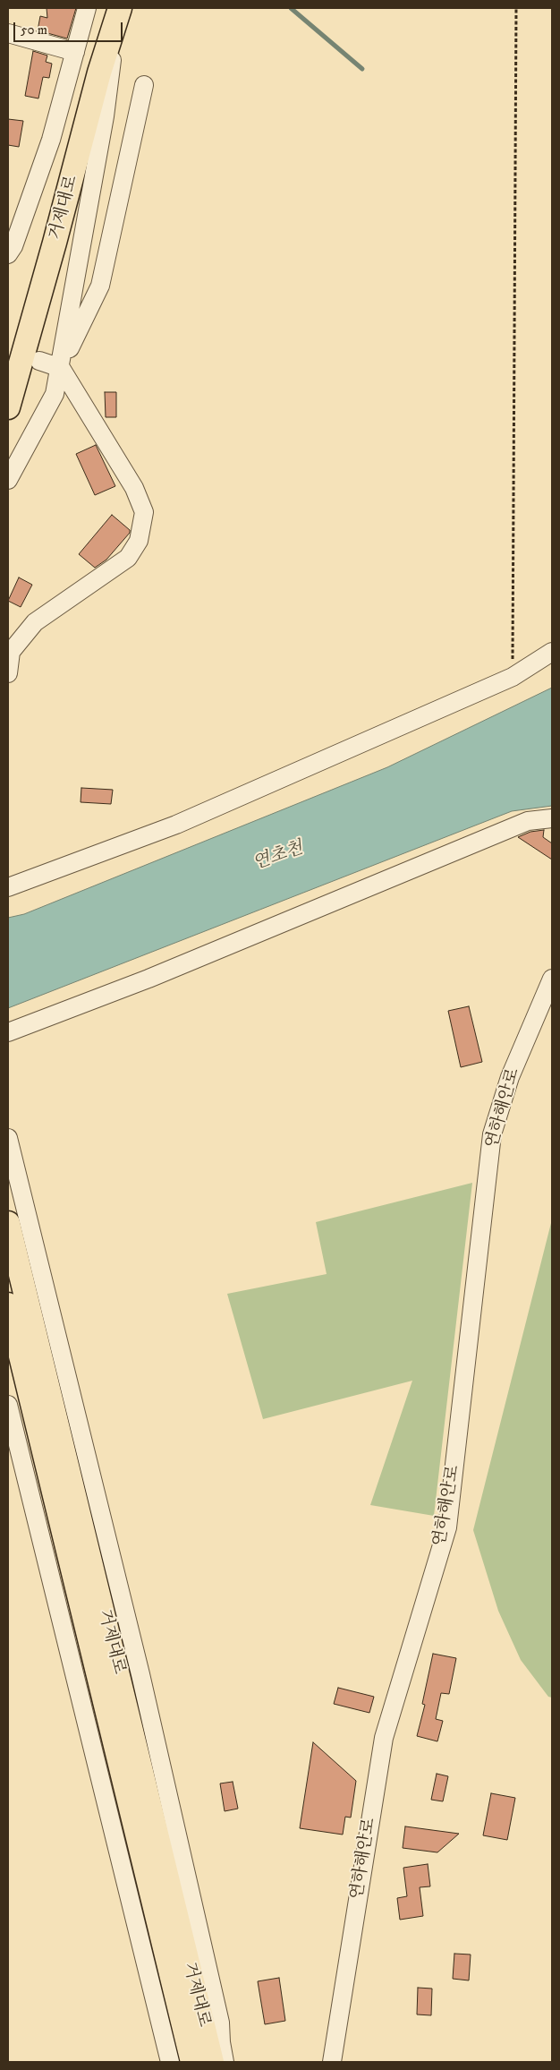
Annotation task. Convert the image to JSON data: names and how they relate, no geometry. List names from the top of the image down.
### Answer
{
  "streets": {
    "main road": ["거제대로"],
    "street": ["연하해안로"]
  },
  "water": ["연초천"],
  "scale_bar": "50 m"
}
